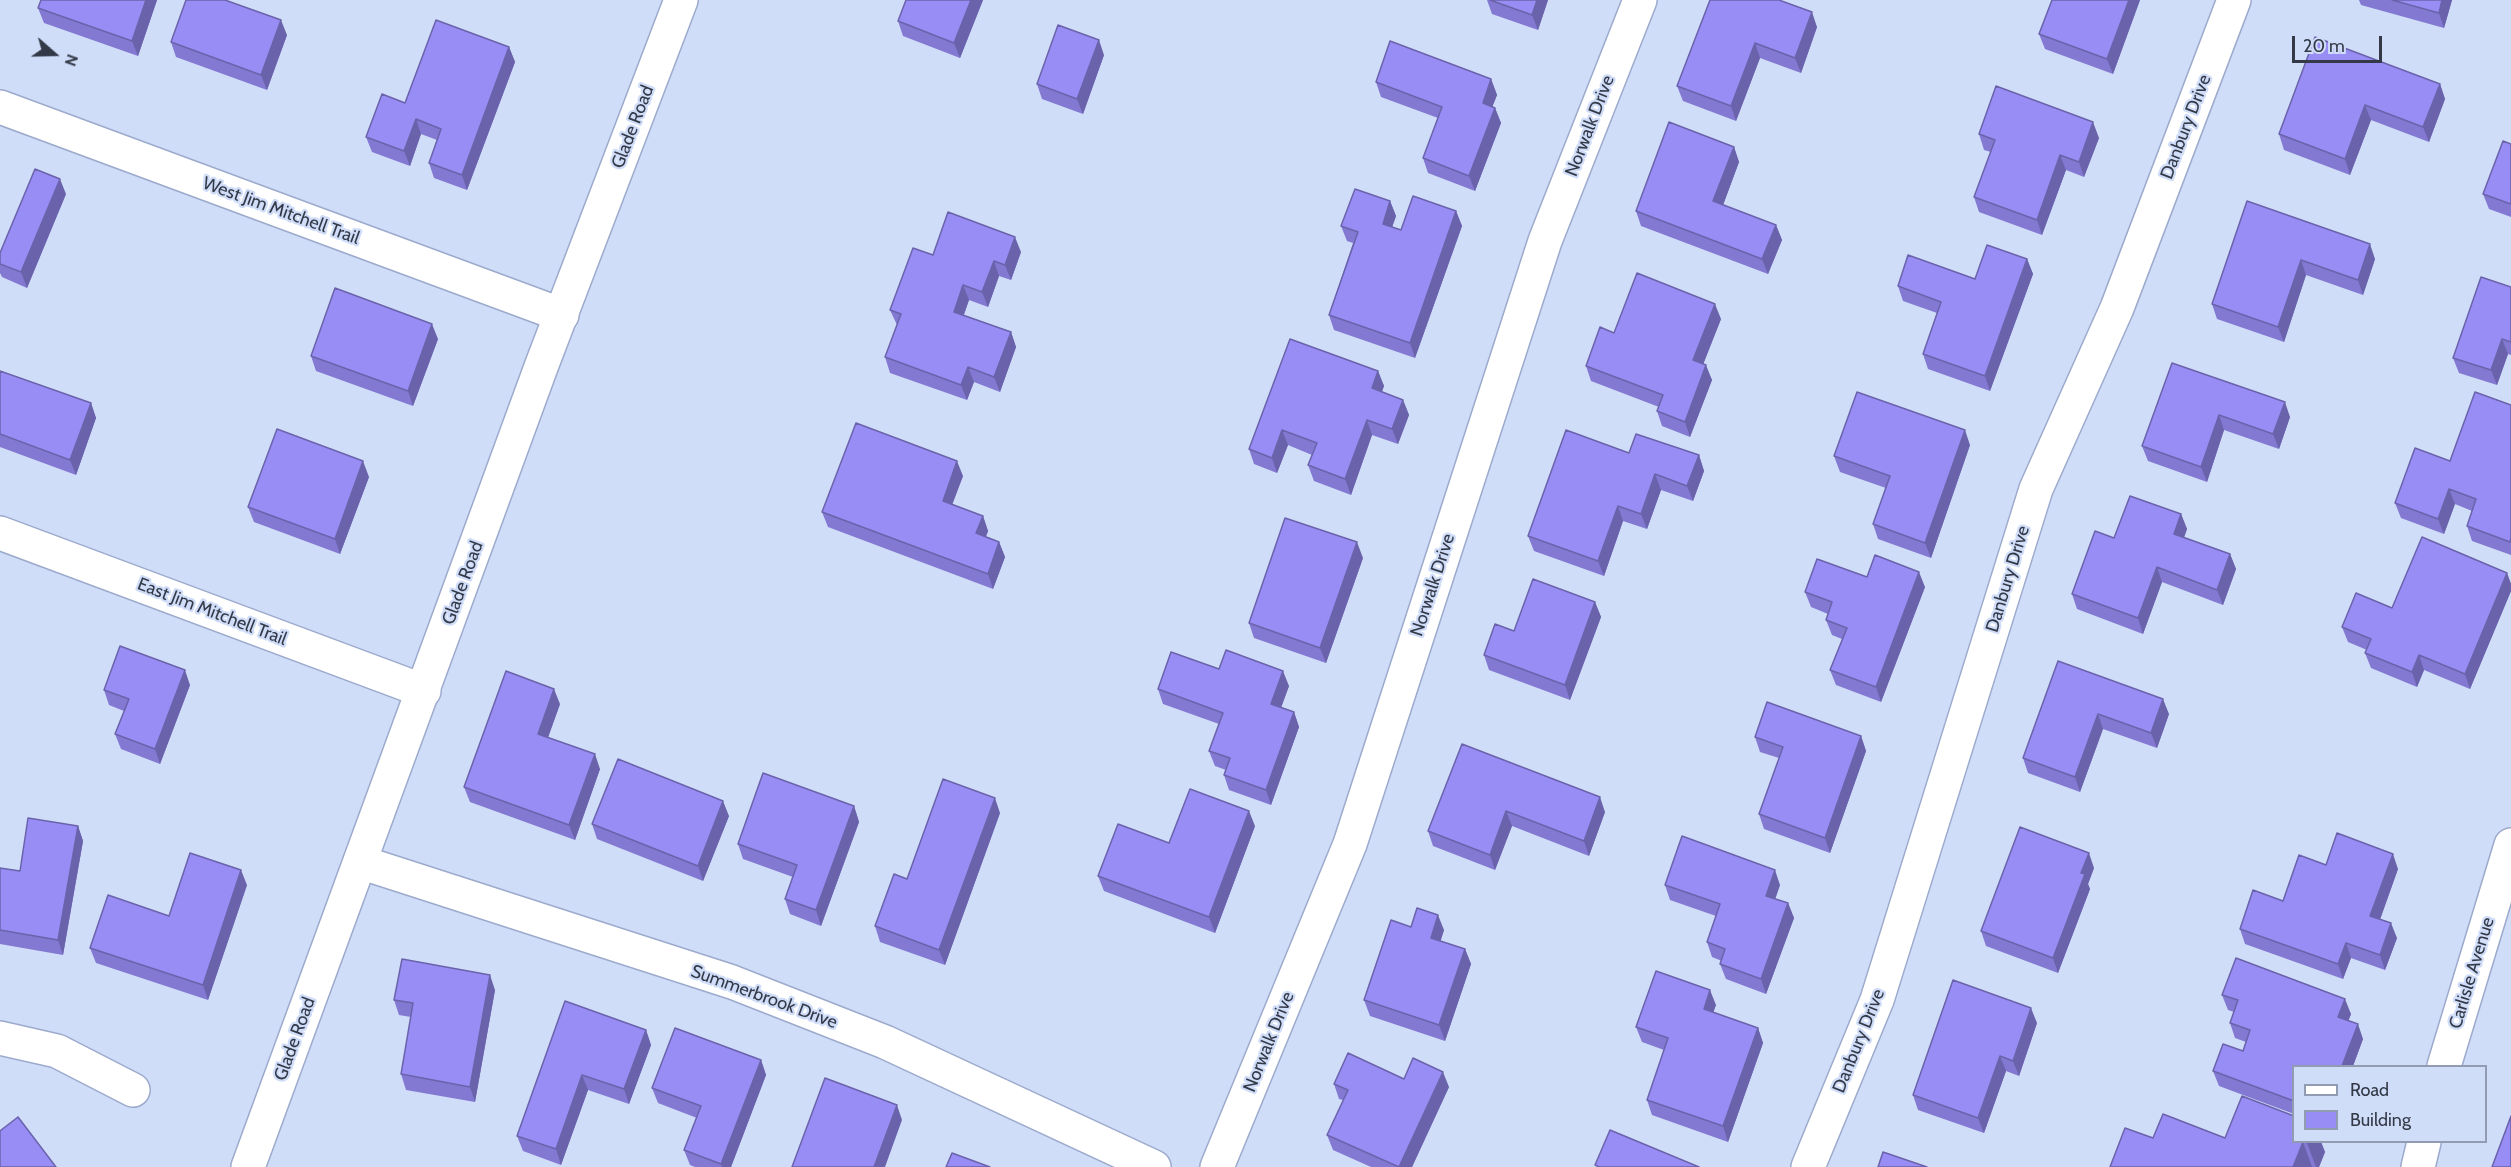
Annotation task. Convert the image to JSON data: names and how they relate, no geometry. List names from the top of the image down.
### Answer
{
  "streets": {
    "street": [
      "Norwalk Drive",
      "Glade Road",
      "Danbury Drive",
      "West Jim Mitchell Trail",
      "East Jim Mitchell Trail",
      "Carlisle Avenue",
      "Summerbrook Drive"
    ]
  },
  "crossings": [
    ["Glade Road", "West Jim Mitchell Trail"],
    ["Glade Road", "East Jim Mitchell Trail"],
    ["Glade Road", "Summerbrook Drive"]
  ],
  "legend": ["Road", "Building"],
  "scale_bar": "20 m",
  "north": "right"
}
